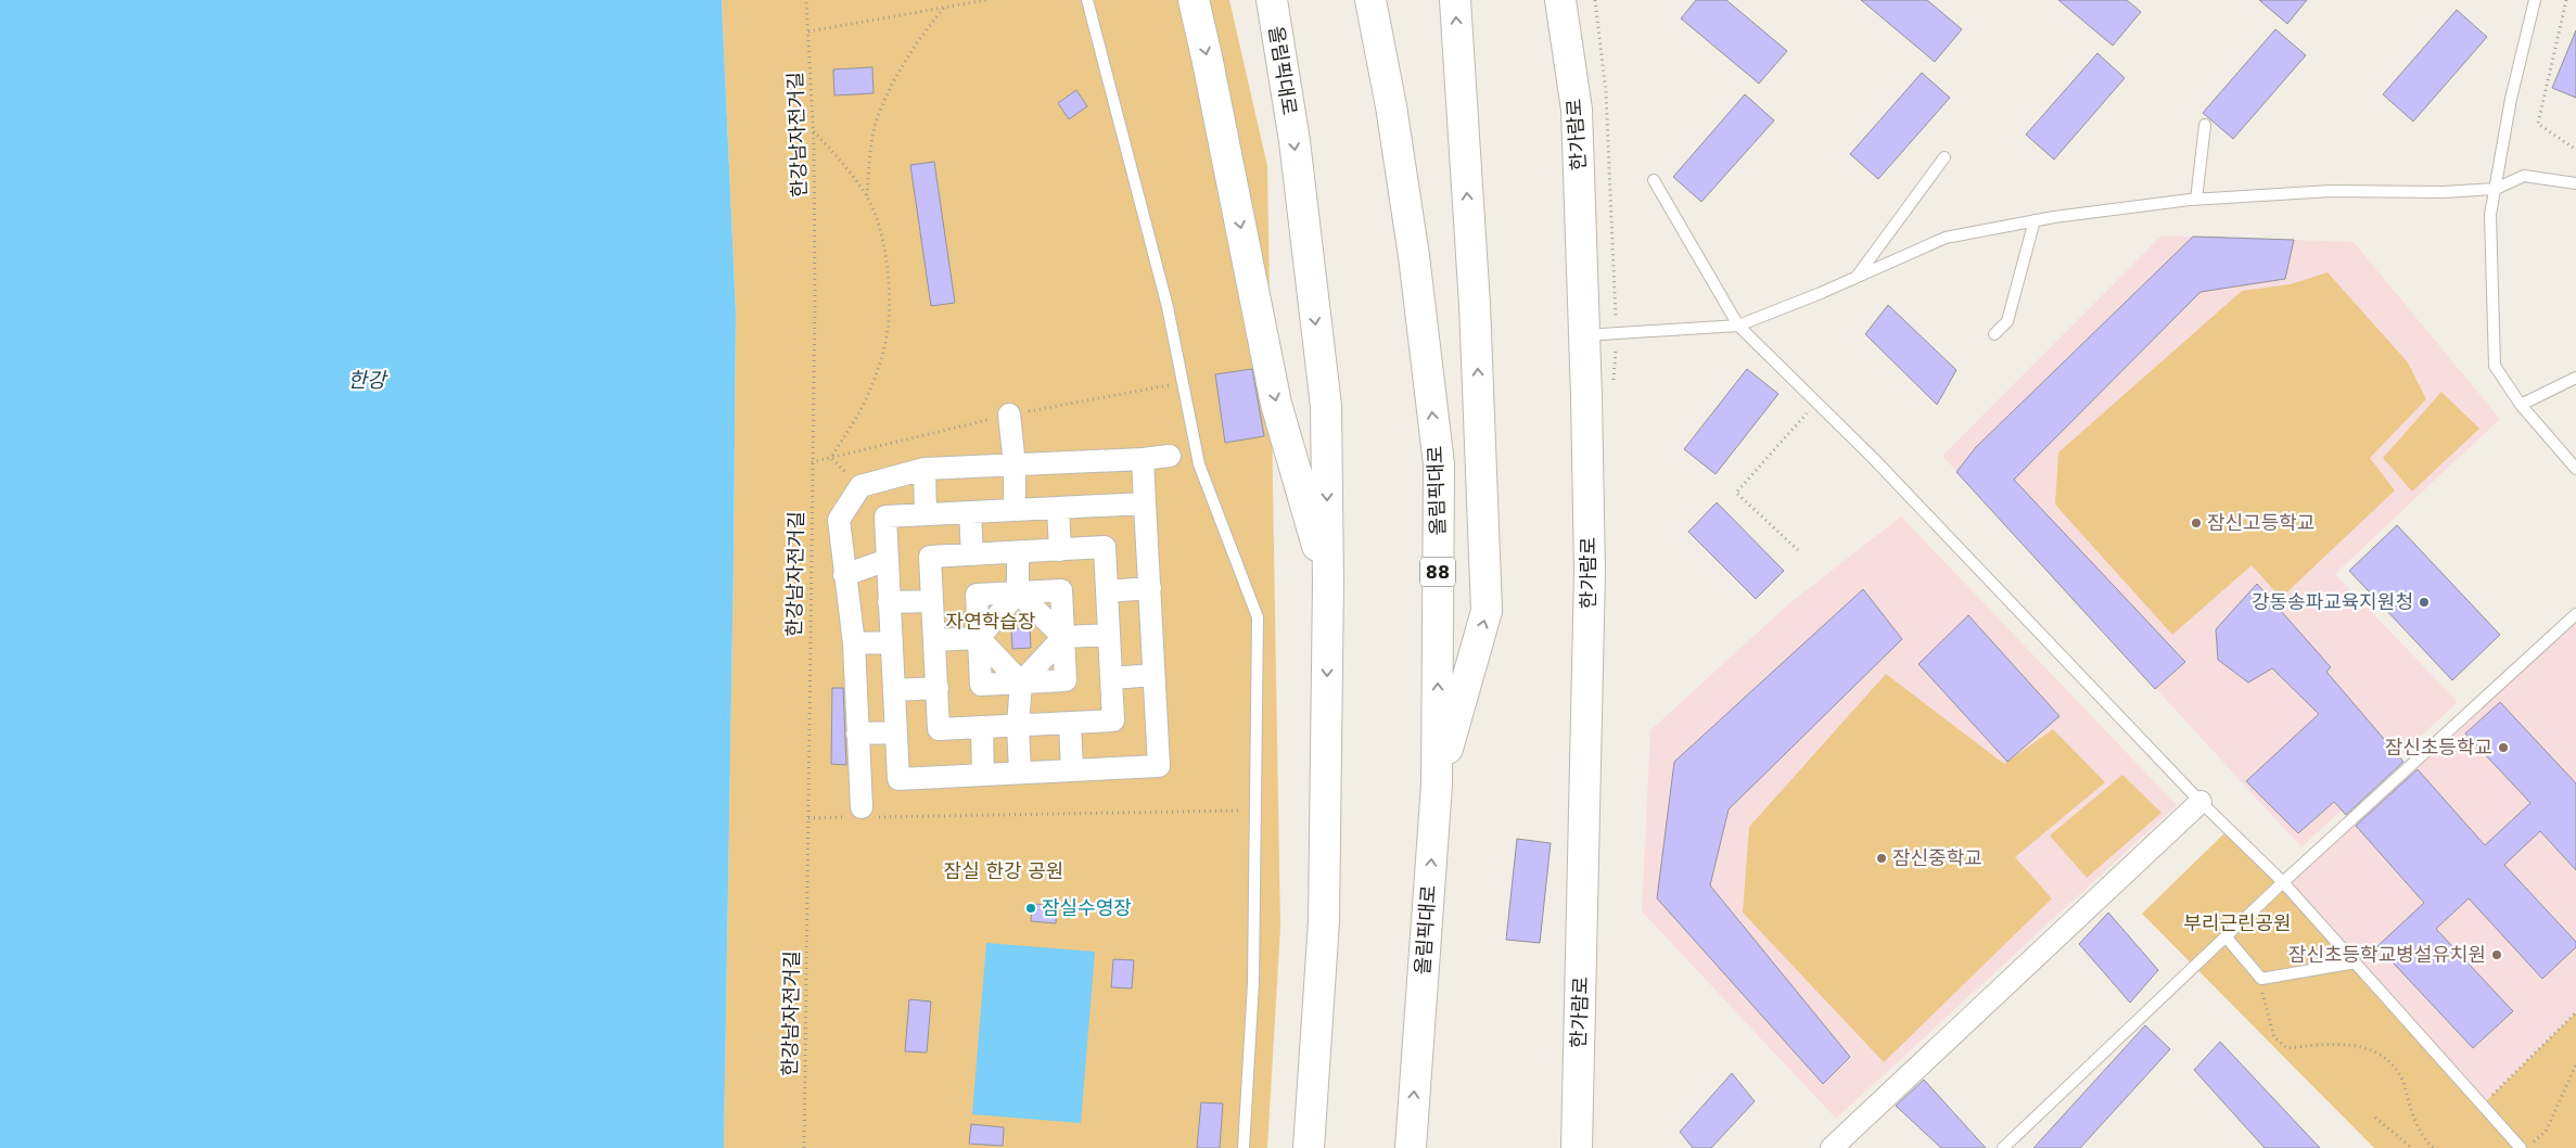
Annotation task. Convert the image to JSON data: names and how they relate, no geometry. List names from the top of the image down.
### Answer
{
  "streets": {
    "main road": ["올림픽대로", "한가람로", "88"],
    "path": ["한강남자전거길"]
  },
  "water": ["한강"],
  "parks": ["자연학습장", "잠실 한강 공원", "부리근린공원"],
  "places": [
    "잠신고등학교",
    "강동송파교육지원청",
    "잠신초등학교",
    "잠신중학교",
    "잠실수영장",
    "잠신초등학교병설유치원"
  ]
}
